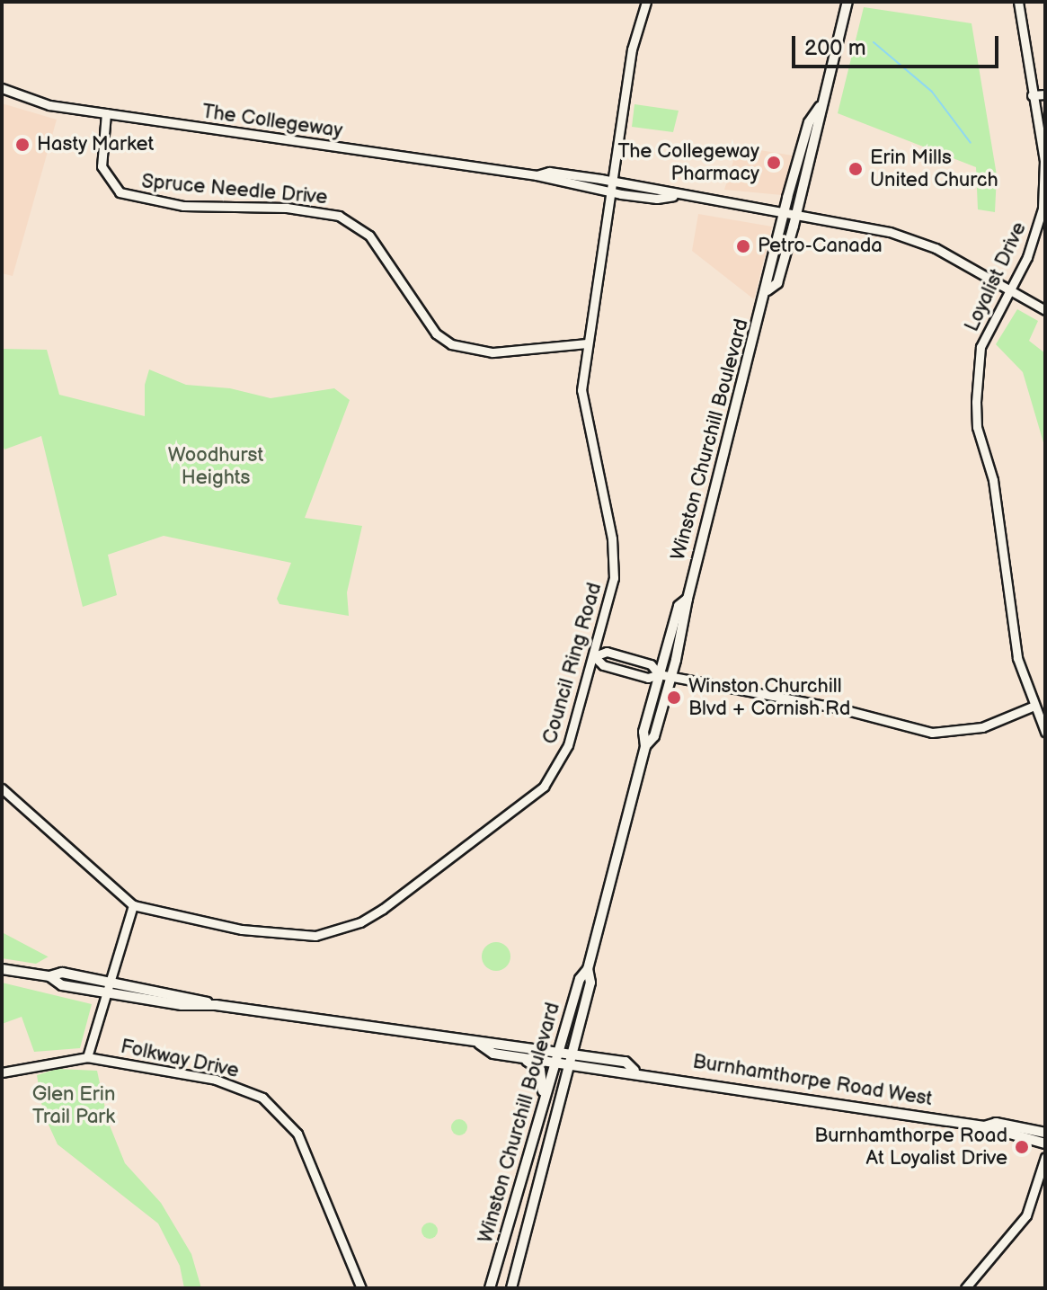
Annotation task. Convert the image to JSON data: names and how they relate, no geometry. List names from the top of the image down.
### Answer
{
  "streets": {
    "main road": ["Winston Churchill Boulevard", "Burnhamthorpe Road West"],
    "street": [
      "The Collegeway",
      "Spruce Needle Drive",
      "Loyalist Drive",
      "Council Ring Road",
      "Folkway Drive"
    ]
  },
  "crossings": [
    ["The Collegeway", "Spruce Needle Drive"],
    ["The Collegeway", "Loyalist Drive"],
    ["The Collegeway", "Winston Churchill Boulevard"],
    ["The Collegeway", "Council Ring Road"],
    ["Spruce Needle Drive", "Council Ring Road"],
    ["Winston Churchill Boulevard", "Burnhamthorpe Road West"]
  ],
  "parks": ["Woodhurst Heights", "Glen Erin Trail Park"],
  "places": [
    "Hasty Market",
    "The Collegeway Pharmacy",
    "Erin Mills United Church",
    "Petro-Canada",
    "Winston Churchill Blvd + Cornish Rd",
    "Burnhamthorpe Road At Loyalist Drive"
  ],
  "scale_bar": "200 m"
}
